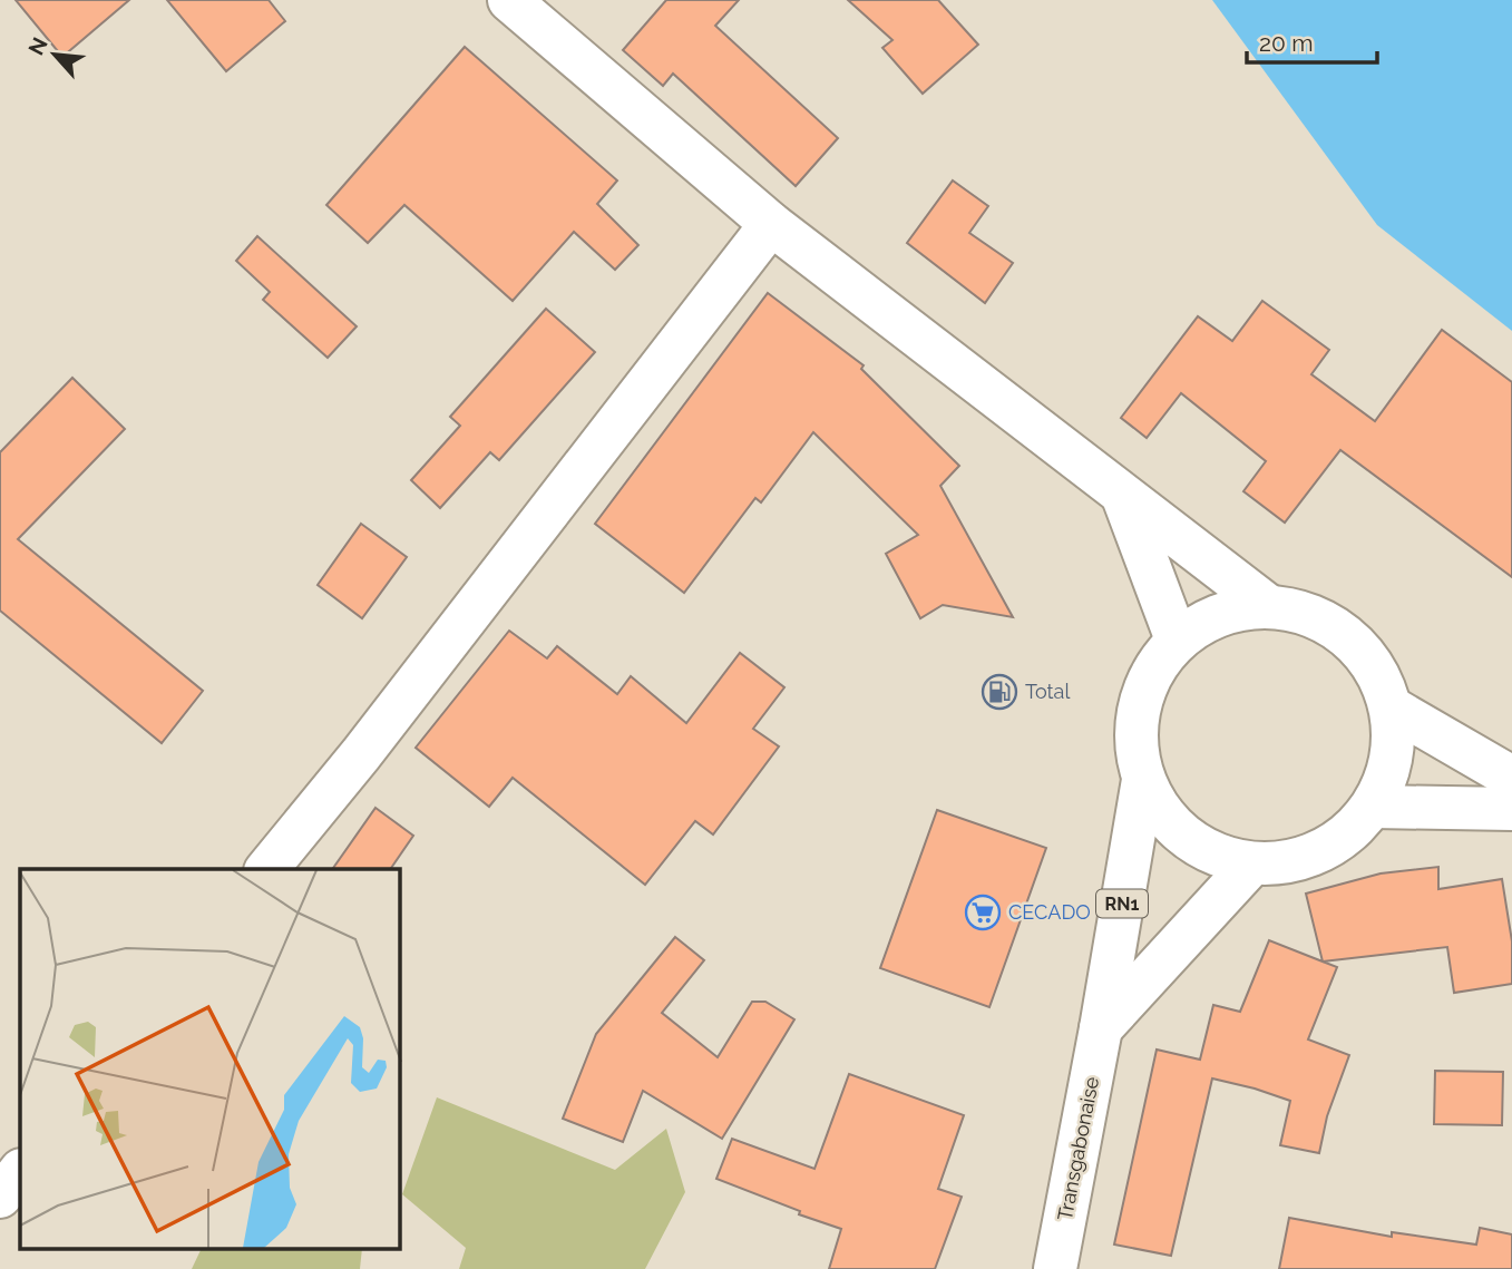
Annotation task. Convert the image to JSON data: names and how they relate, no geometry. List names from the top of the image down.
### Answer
{
  "streets": {
    "main road": ["RN1", "Transgabonaise"]
  },
  "places": {
    "fuel station": ["Total"],
    "supermarket": ["CECADO"]
  },
  "scale_bar": "20 m",
  "north": "top left"
}
